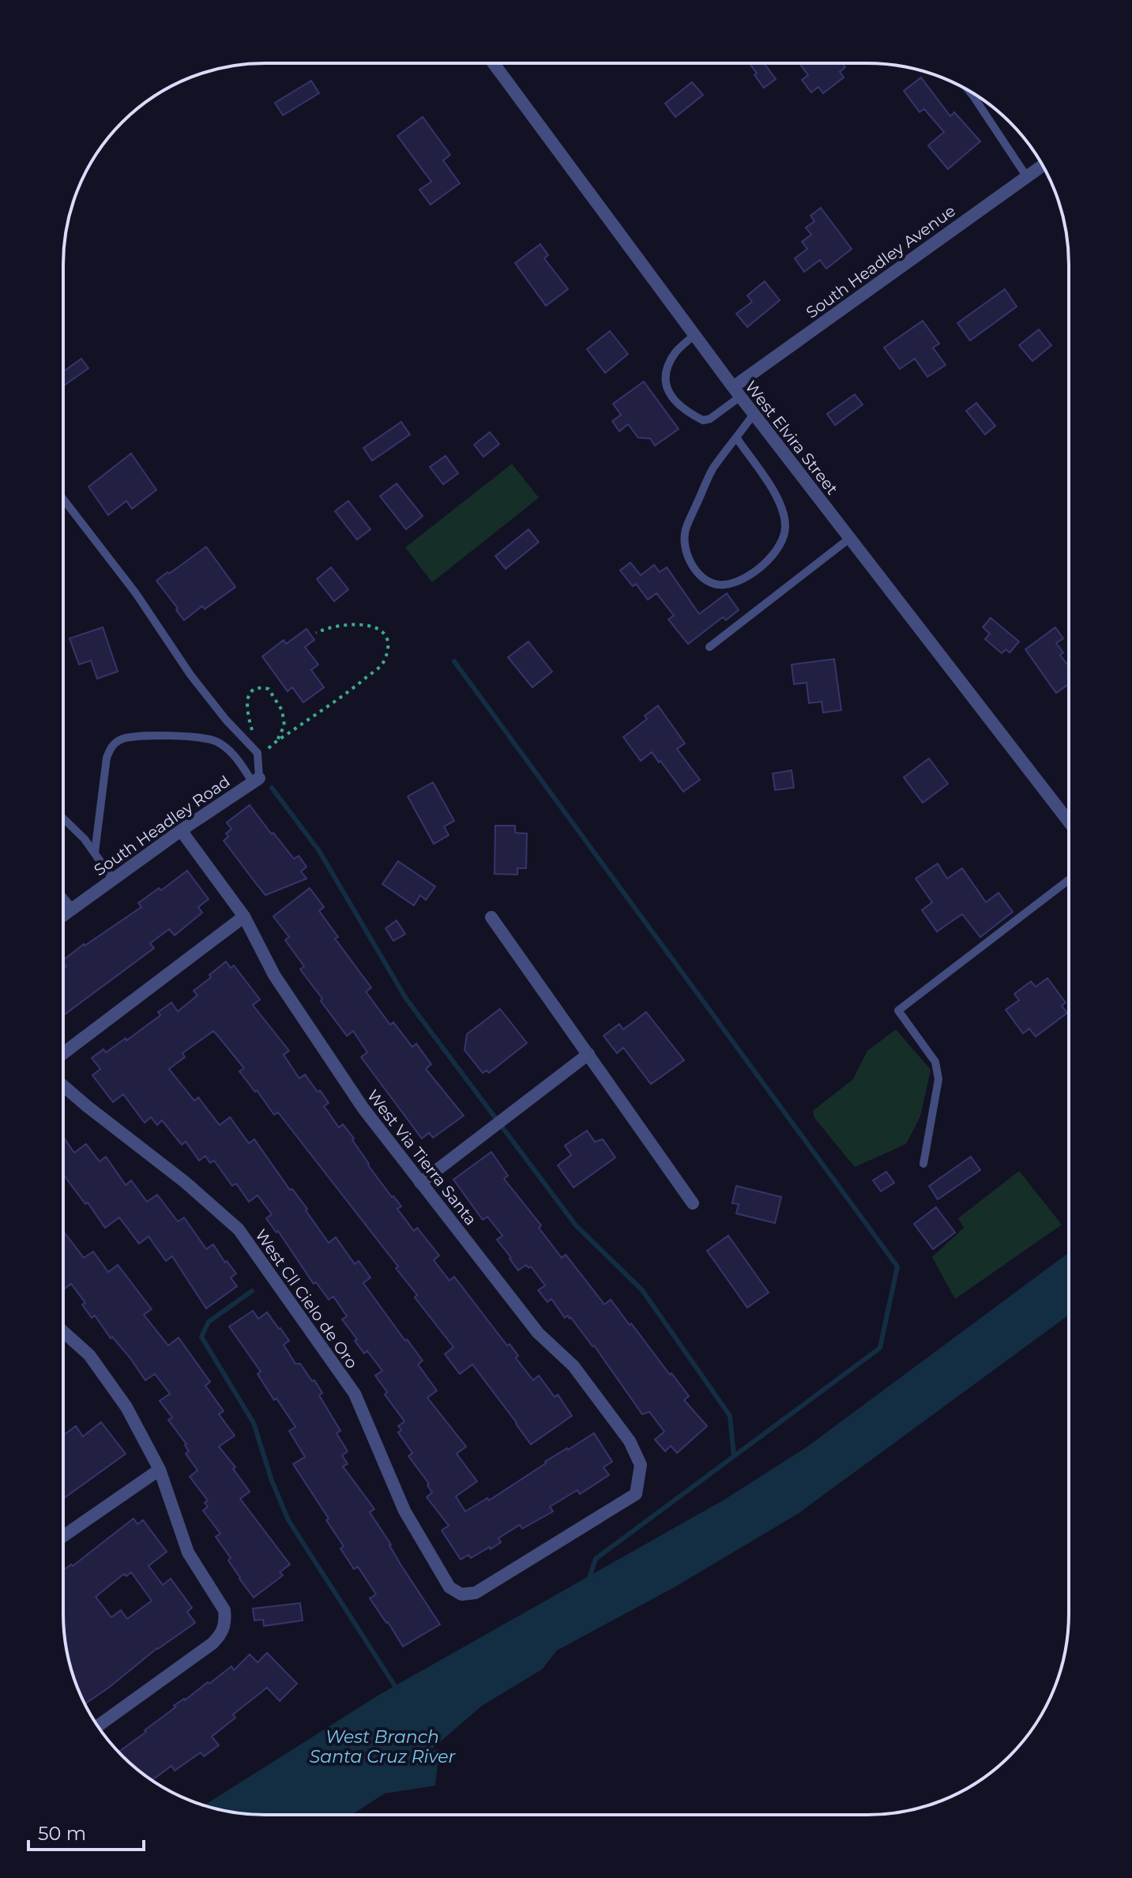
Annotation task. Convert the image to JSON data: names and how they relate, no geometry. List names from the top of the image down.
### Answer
{
  "streets": {
    "street": [
      "South Headley Avenue",
      "West Elvira Street",
      "South Headley Road",
      "West Via Tierra Santa",
      "West Cll Cielo de Oro"
    ]
  },
  "crossings": [
    ["South Headley Avenue", "West Elvira Street"],
    ["South Headley Road", "West Via Tierra Santa"],
    ["West Via Tierra Santa", "West Cll Cielo de Oro"]
  ],
  "water": ["West Branch Santa Cruz River"],
  "scale_bar": "50 m"
}
